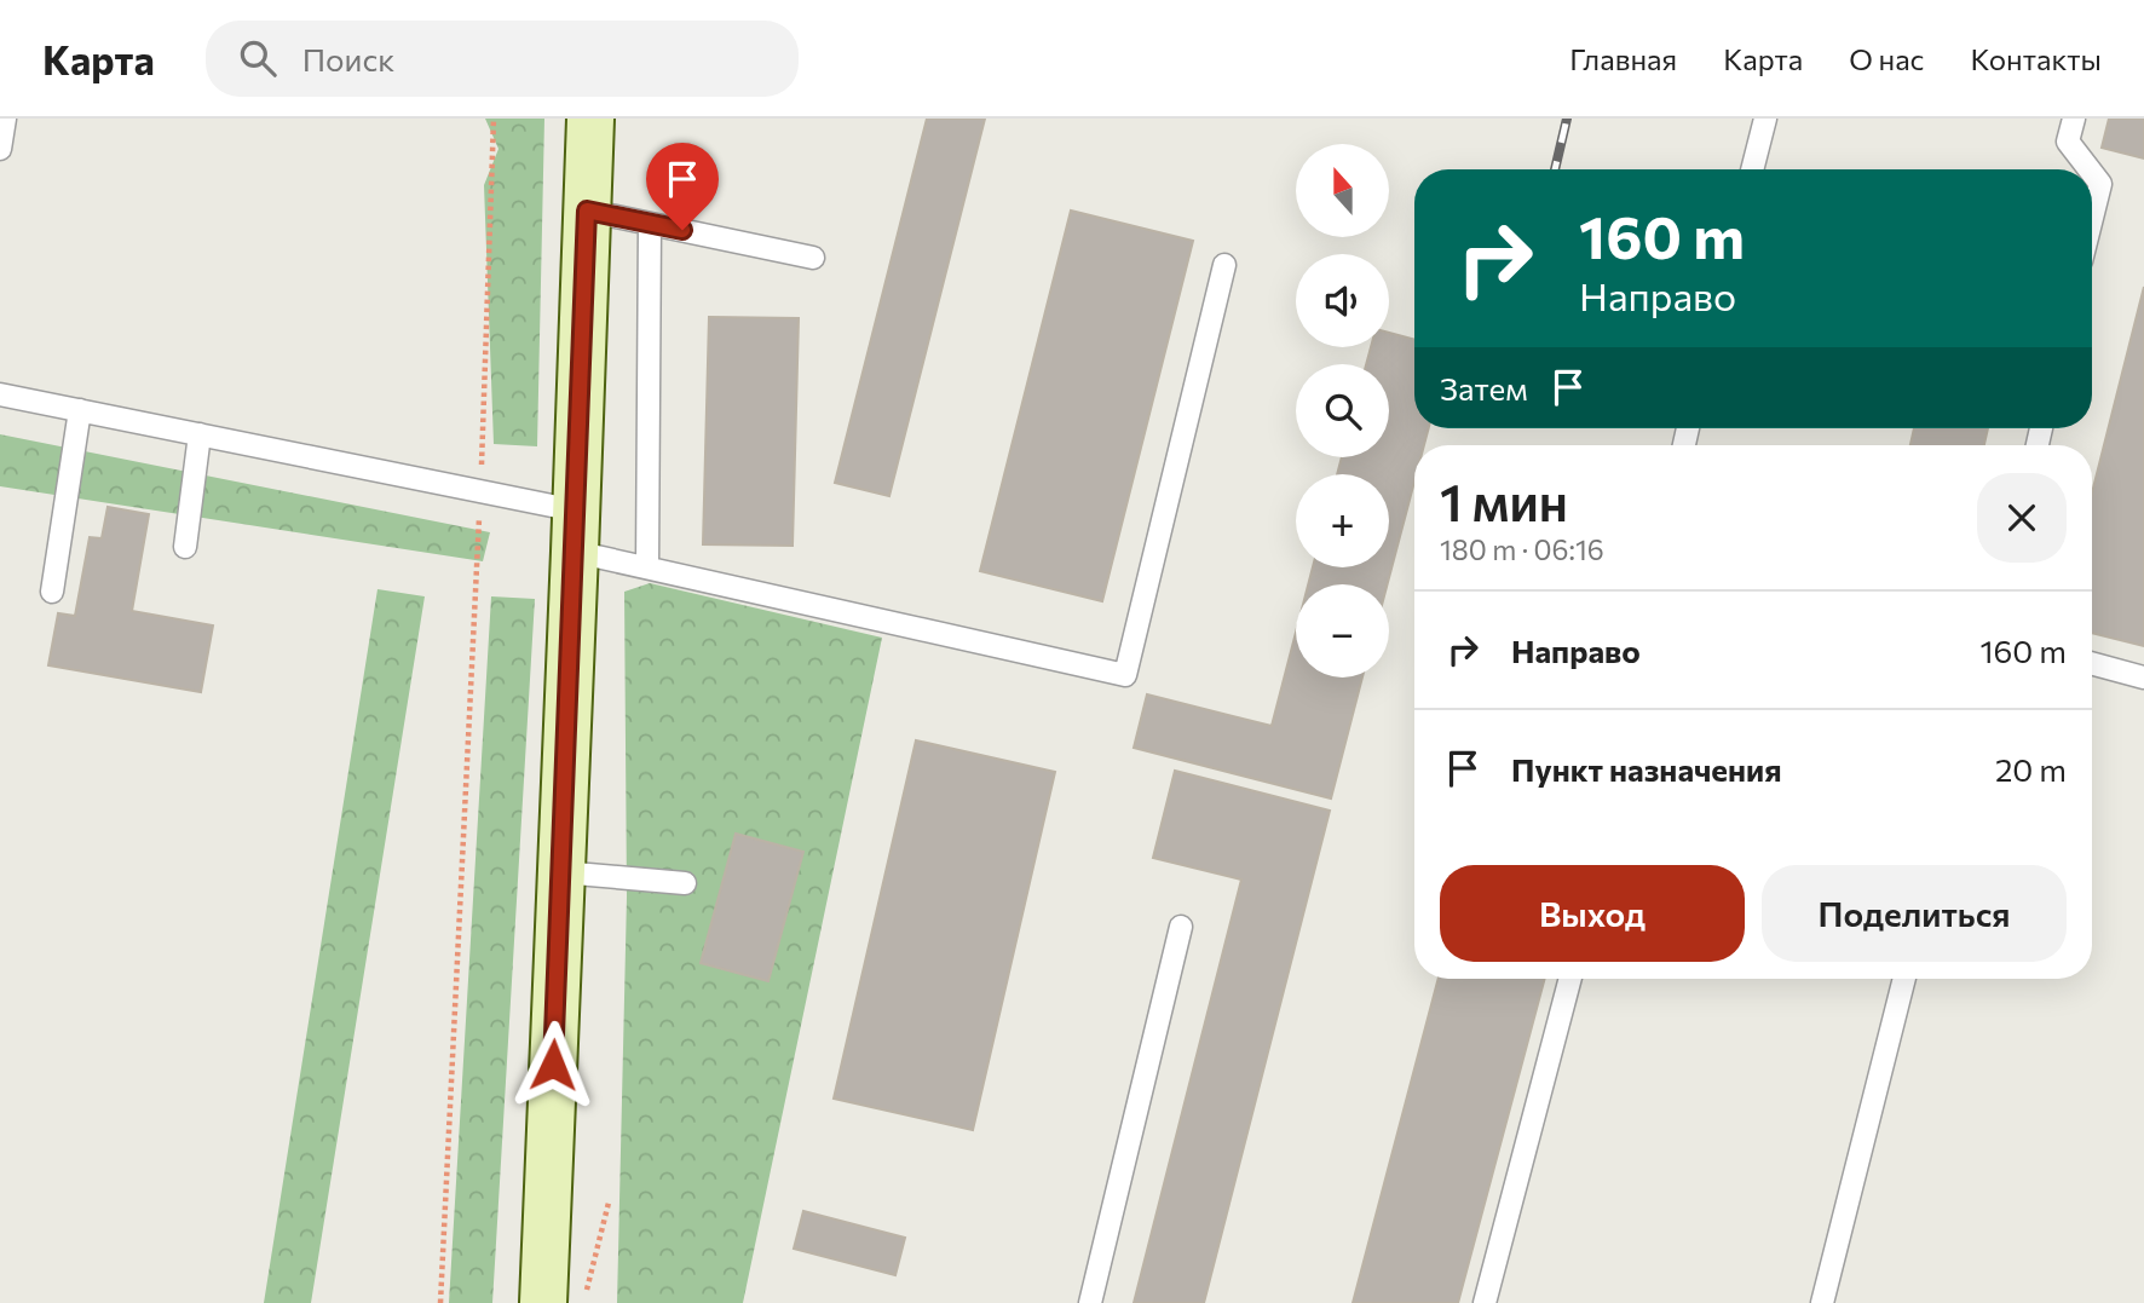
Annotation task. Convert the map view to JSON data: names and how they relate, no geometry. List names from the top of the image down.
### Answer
{
  "north": "top",
  "page": {
    "header": "Карта",
    "search": "Поиск",
    "nav": [
      "Главная",
      "Карта",
      "О нас",
      "Контакты"
    ],
    "map_buttons": ["+", "−"],
    "turn": ["160 m", "Направо"],
    "then": "Затем",
    "heading": ["1 мин", "180 m · 06:16"],
    "list": [
      {
        "name": "Направо",
        "value": "160 m"
      },
      {
        "name": "Пункт назначения",
        "value": "20 m"
      }
    ],
    "buttons": ["Выход", "Поделиться"]
  }
}
